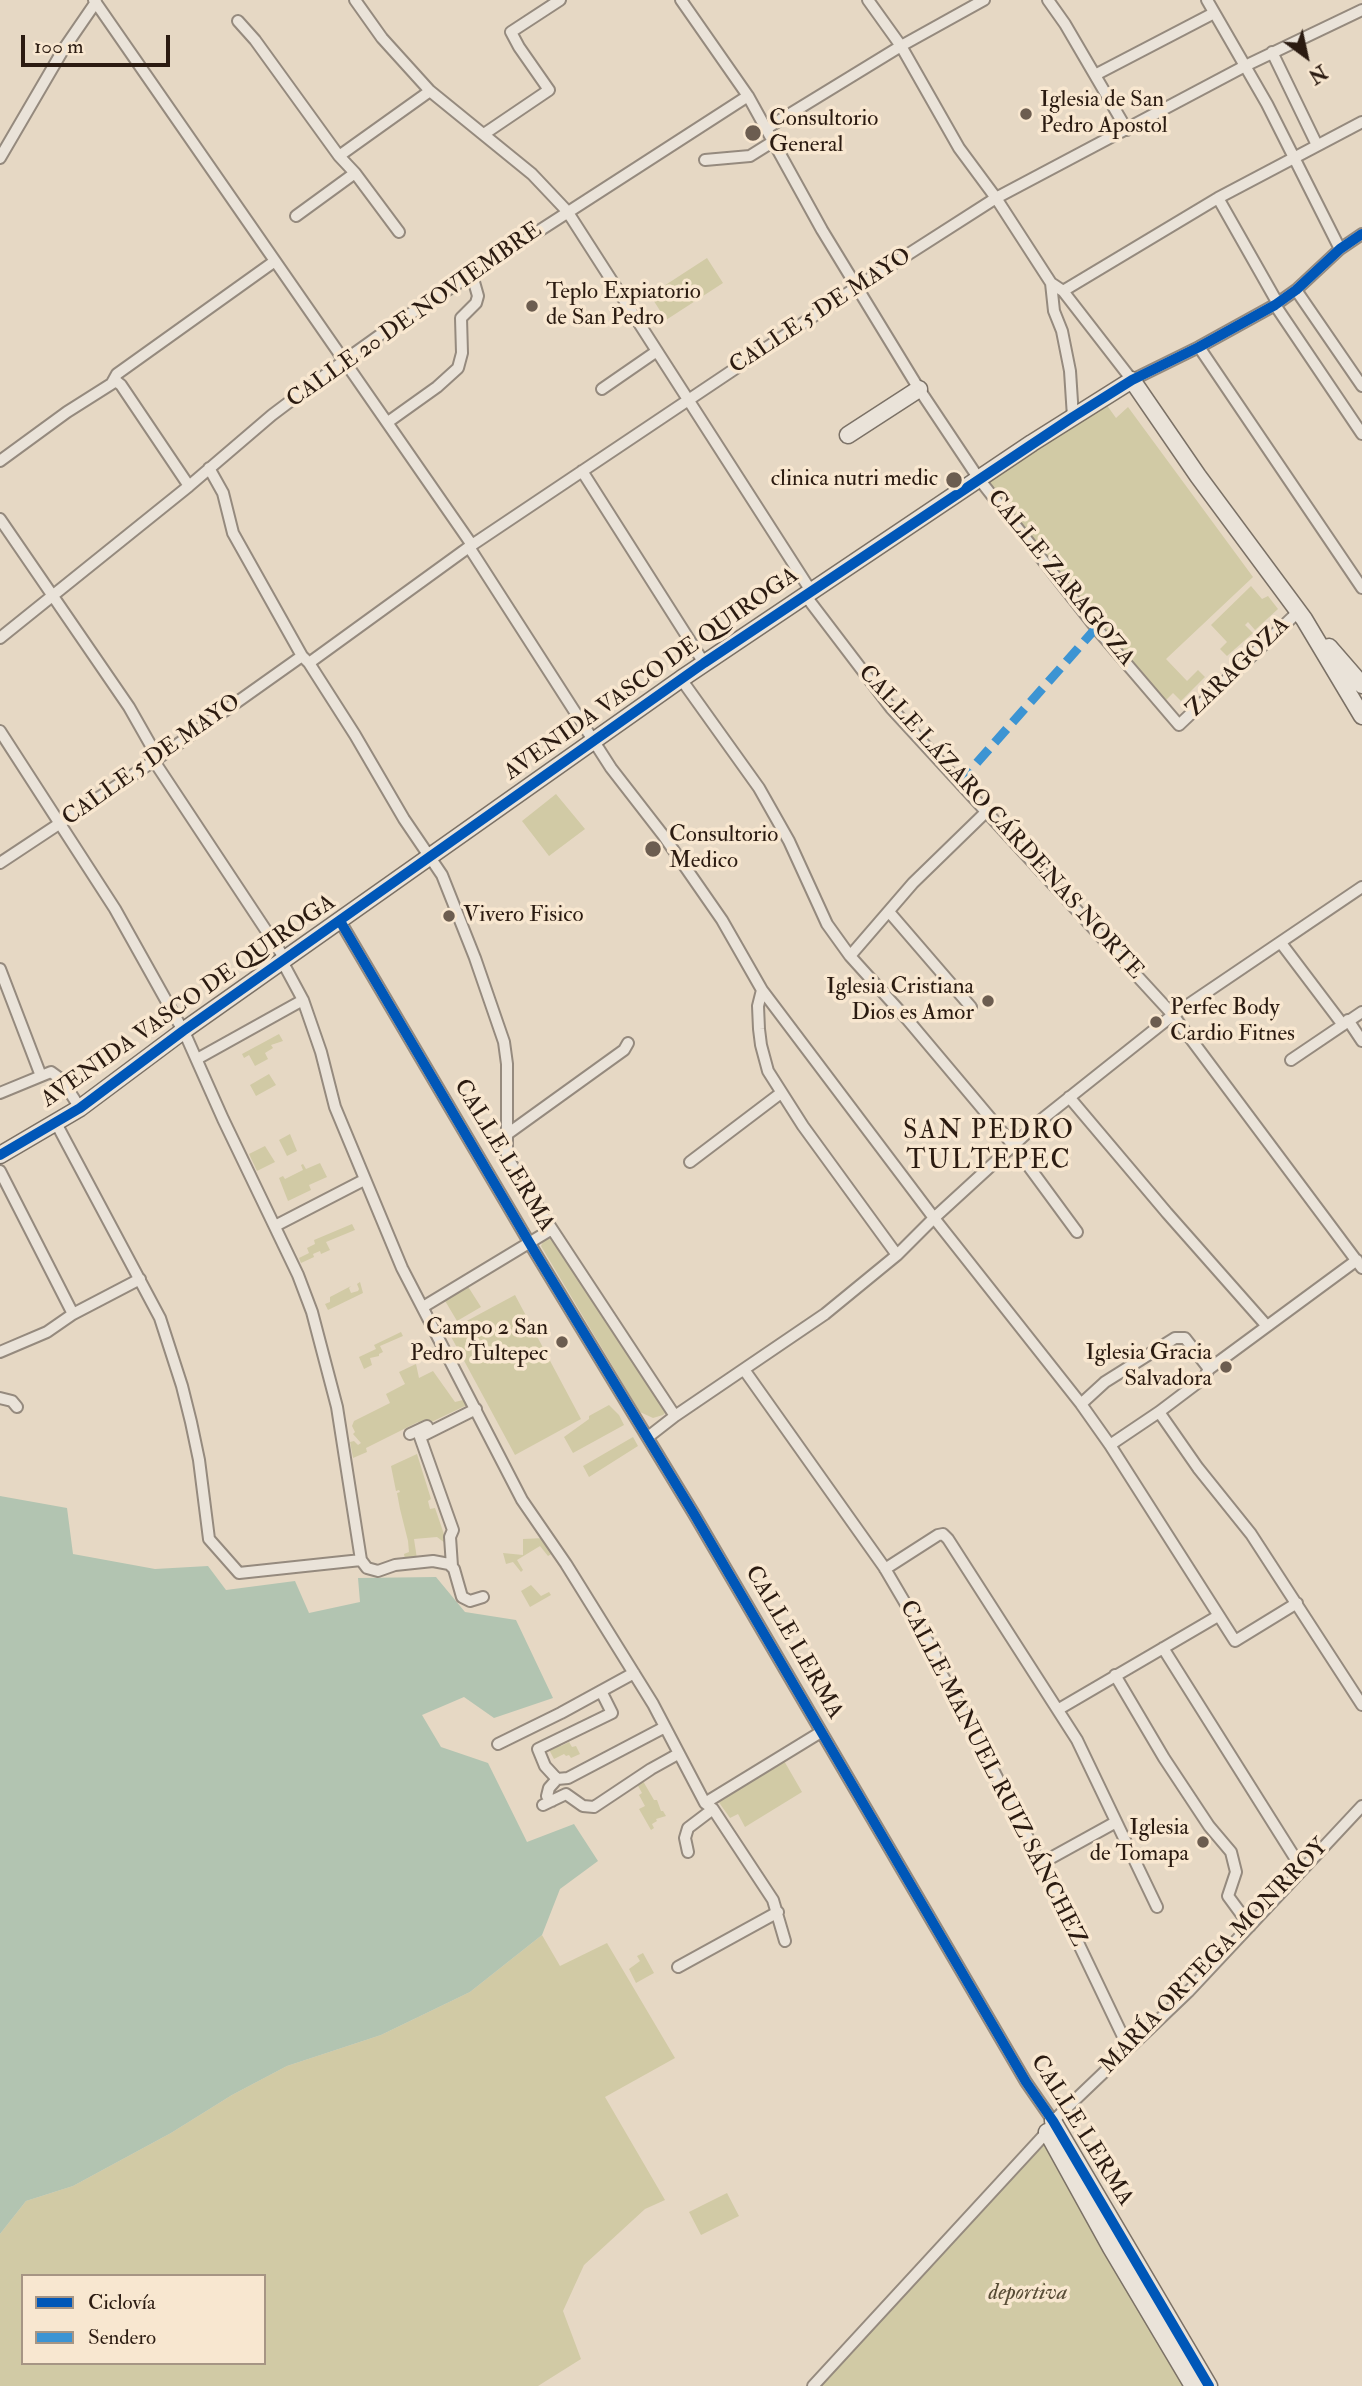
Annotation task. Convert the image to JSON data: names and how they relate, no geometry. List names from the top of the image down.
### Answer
{
  "streets": {
    "street": [
      "CALLE 5 DE MAYO",
      "CALLE 20 DE NOVIEMBRE",
      "CALLE ZARAGOZA",
      "ZARAGOZA",
      "AVENIDA VASCO DE QUIROGA",
      "CALLE LÁZARO CÁRDENAS NORTE",
      "CALLE LERMA",
      "CALLE MANUEL RUIZ SÁNCHEZ",
      "MARÍA ORTEGA MONRROY"
    ]
  },
  "crossings": [
    ["CALLE 5 DE MAYO", "CALLE ZARAGOZA"],
    ["CALLE 5 DE MAYO", "CALLE LÁZARO CÁRDENAS NORTE"],
    ["CALLE 20 DE NOVIEMBRE", "CALLE ZARAGOZA"],
    ["CALLE 20 DE NOVIEMBRE", "CALLE LÁZARO CÁRDENAS NORTE"],
    ["CALLE ZARAGOZA", "ZARAGOZA"],
    ["CALLE ZARAGOZA", "AVENIDA VASCO DE QUIROGA"],
    ["AVENIDA VASCO DE QUIROGA", "CALLE LÁZARO CÁRDENAS NORTE"],
    ["AVENIDA VASCO DE QUIROGA", "CALLE LERMA"],
    ["CALLE LERMA", "MARÍA ORTEGA MONRROY"],
    ["CALLE MANUEL RUIZ SÁNCHEZ", "MARÍA ORTEGA MONRROY"]
  ],
  "districts": ["SAN PEDRO TULTEPEC"],
  "parks": ["deportiva"],
  "places": [
    "Iglesia de San Pedro Apostol",
    "Consultorio General",
    "Teplo Expiatorio de San Pedro",
    "clinica nutri medic",
    "Consultorio Medico",
    "Vivero Fisico",
    "Iglesia Cristiana Dios es Amor",
    "Perfec Body Cardio Fitnes",
    "Campo 2 San Pedro Tultepec",
    "Iglesia Gracia Salvadora",
    "Iglesia de Tomapa"
  ],
  "legend": ["Ciclovía", "Sendero"],
  "scale_bar": "100 m",
  "north": "bottom right"
}
